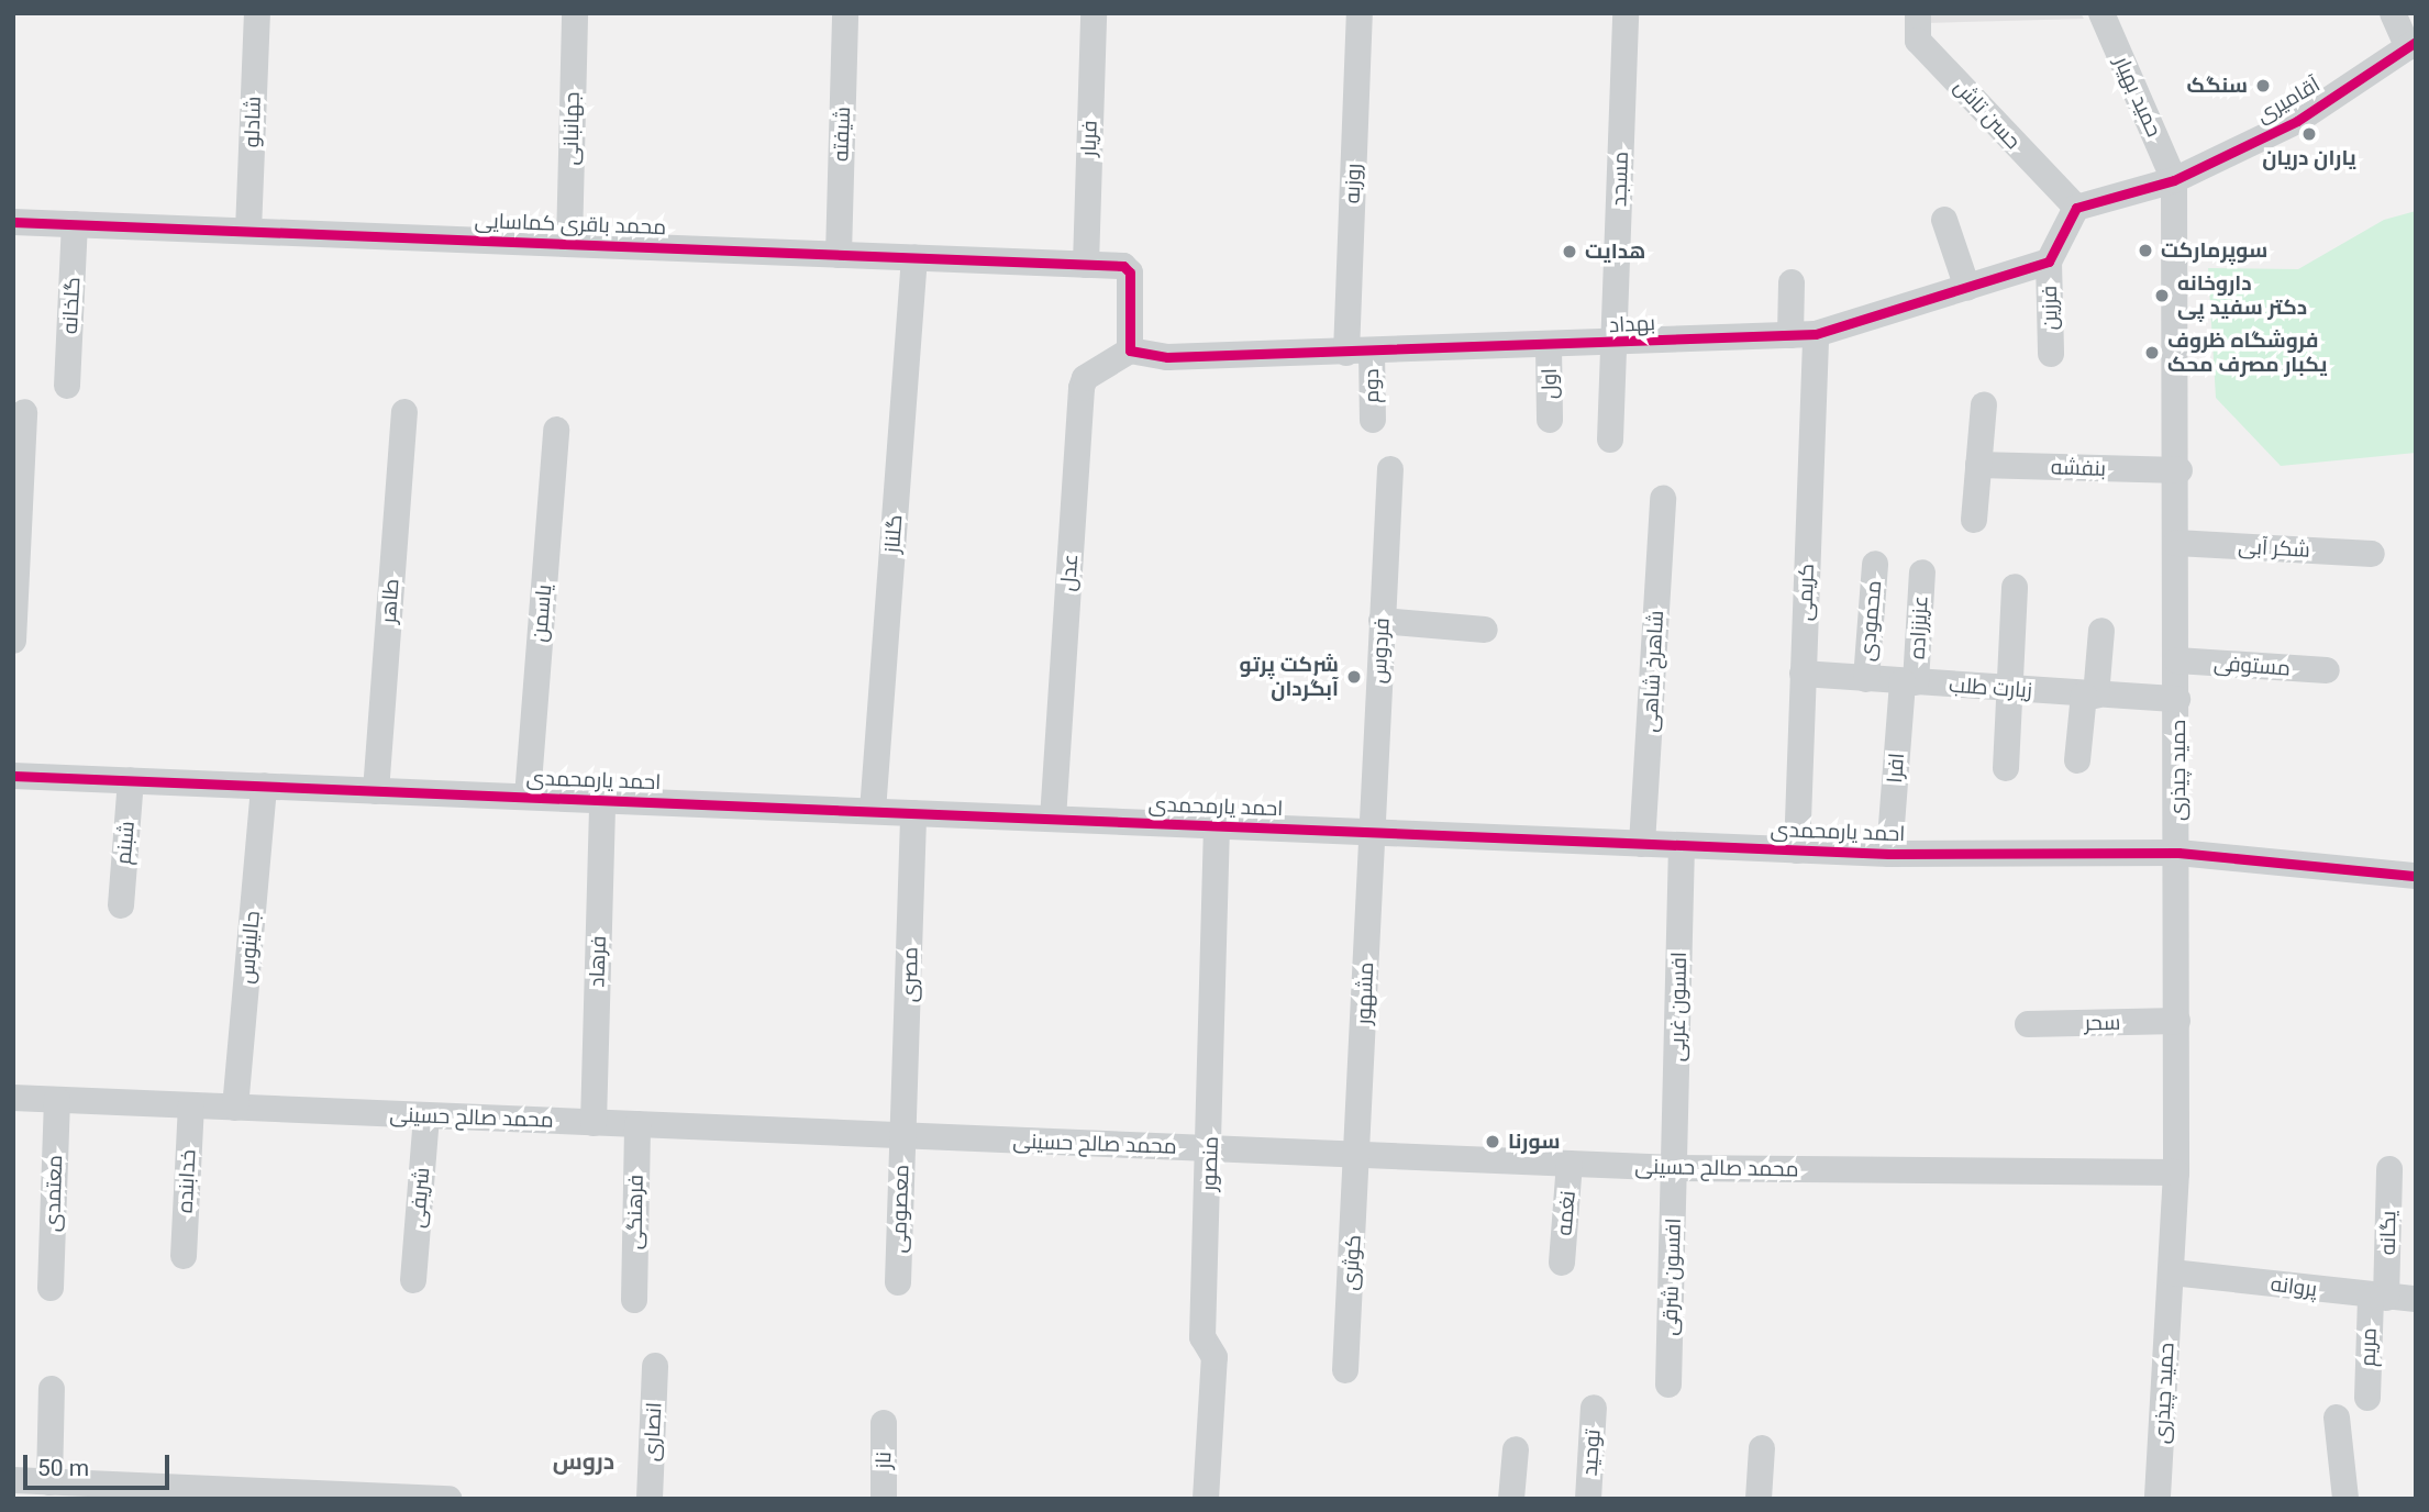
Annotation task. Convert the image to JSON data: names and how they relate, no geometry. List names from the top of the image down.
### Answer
{
  "streets": {
    "street": [
      "حمید بهیار",
      "آقامیری",
      "حسن تاش",
      "شادلو",
      "جهانبانی",
      "شیفته",
      "فریار",
      "مسجد",
      "روزبه",
      "محمد باقری کماسایی",
      "گلخانه",
      "فرزین",
      "بهداد",
      "اول",
      "دوم",
      "بنفشه",
      "گلناز",
      "شکر آبی",
      "عدل",
      "کریمی",
      "طاهر",
      "یاسمن",
      "محمودی",
      "عزیززاده",
      "فردوس",
      "مستوفی",
      "شاهرخ شاهی",
      "زیارت طلب",
      "افرا",
      "حمید چیذری",
      "احمد یارمحمدی",
      "شبنم",
      "جالینوس",
      "فرهاد",
      "مصری",
      "مشهور",
      "افسون غربی",
      "سحر",
      "محمد صالح حسینی",
      "منصور",
      "خدابنده",
      "معتمدی",
      "شریفی",
      "معصومی",
      "فرهنگی",
      "نغمه",
      "یگانه",
      "کوثری",
      "افسون شرقی",
      "پروانه",
      "مریم",
      "انصاری",
      "توحید",
      "ناز"
    ]
  },
  "crossings": [
    ["حمید بهیار", "آقامیری"],
    ["حمید بهیار", "حمید چیذری"],
    ["آقامیری", "حمید چیذری"],
    ["شادلو", "محمد باقری کماسایی"],
    ["جهانبانی", "محمد باقری کماسایی"],
    ["شیفته", "محمد باقری کماسایی"],
    ["فریار", "محمد باقری کماسایی"],
    ["مسجد", "بهداد"],
    ["روزبه", "بهداد"],
    ["روزبه", "دوم"],
    ["محمد باقری کماسایی", "گلخانه"],
    ["محمد باقری کماسایی", "بهداد"],
    ["محمد باقری کماسایی", "گلناز"],
    ["محمد باقری کماسایی", "عدل"],
    ["فرزین", "بهداد"],
    ["بهداد", "اول"],
    ["بهداد", "دوم"],
    ["بهداد", "عدل"],
    ["بهداد", "کریمی"],
    ["بنفشه", "حمید چیذری"],
    ["گلناز", "احمد یارمحمدی"],
    ["شکر آبی", "حمید چیذری"],
    ["عدل", "احمد یارمحمدی"],
    ["کریمی", "زیارت طلب"],
    ["کریمی", "احمد یارمحمدی"],
    ["طاهر", "احمد یارمحمدی"],
    ["یاسمن", "احمد یارمحمدی"],
    ["محمودی", "زیارت طلب"],
    ["عزیززاده", "زیارت طلب"],
    ["عزیززاده", "افرا"],
    ["فردوس", "احمد یارمحمدی"],
    ["فردوس", "مشهور"],
    ["مستوفی", "حمید چیذری"],
    ["شاهرخ شاهی", "احمد یارمحمدی"],
    ["زیارت طلب", "افرا"],
    ["زیارت طلب", "حمید چیذری"],
    ["افرا", "احمد یارمحمدی"],
    ["حمید چیذری", "احمد یارمحمدی"],
    ["حمید چیذری", "سحر"],
    ["حمید چیذری", "محمد صالح حسینی"],
    ["حمید چیذری", "پروانه"],
    ["احمد یارمحمدی", "شبنم"],
    ["احمد یارمحمدی", "جالینوس"],
    ["احمد یارمحمدی", "فرهاد"],
    ["احمد یارمحمدی", "مصری"],
    ["احمد یارمحمدی", "مشهور"],
    ["احمد یارمحمدی", "افسون غربی"],
    ["احمد یارمحمدی", "منصور"],
    ["جالینوس", "محمد صالح حسینی"],
    ["فرهاد", "محمد صالح حسینی"],
    ["مصری", "محمد صالح حسینی"],
    ["مصری", "معصومی"],
    ["مشهور", "محمد صالح حسینی"],
    ["مشهور", "کوثری"],
    ["افسون غربی", "محمد صالح حسینی"],
    ["افسون غربی", "افسون شرقی"],
    ["محمد صالح حسینی", "منصور"],
    ["محمد صالح حسینی", "خدابنده"],
    ["محمد صالح حسینی", "معتمدی"],
    ["محمد صالح حسینی", "شریفی"],
    ["محمد صالح حسینی", "معصومی"],
    ["محمد صالح حسینی", "فرهنگی"],
    ["محمد صالح حسینی", "نغمه"],
    ["محمد صالح حسینی", "کوثری"],
    ["محمد صالح حسینی", "افسون شرقی"],
    ["یگانه", "پروانه"],
    ["یگانه", "مریم"],
    ["پروانه", "مریم"]
  ],
  "districts": ["دروس"],
  "places": [
    "سنگک",
    "یاران دریان",
    "سوپرمارکت",
    "هدایت",
    "داروخانه دکتر سفید پی",
    "فروشگاه ظروف یکبار مصرف محک",
    "شرکت پرتو آبگردان",
    "سورنا"
  ],
  "scale_bar": "50 m"
}
